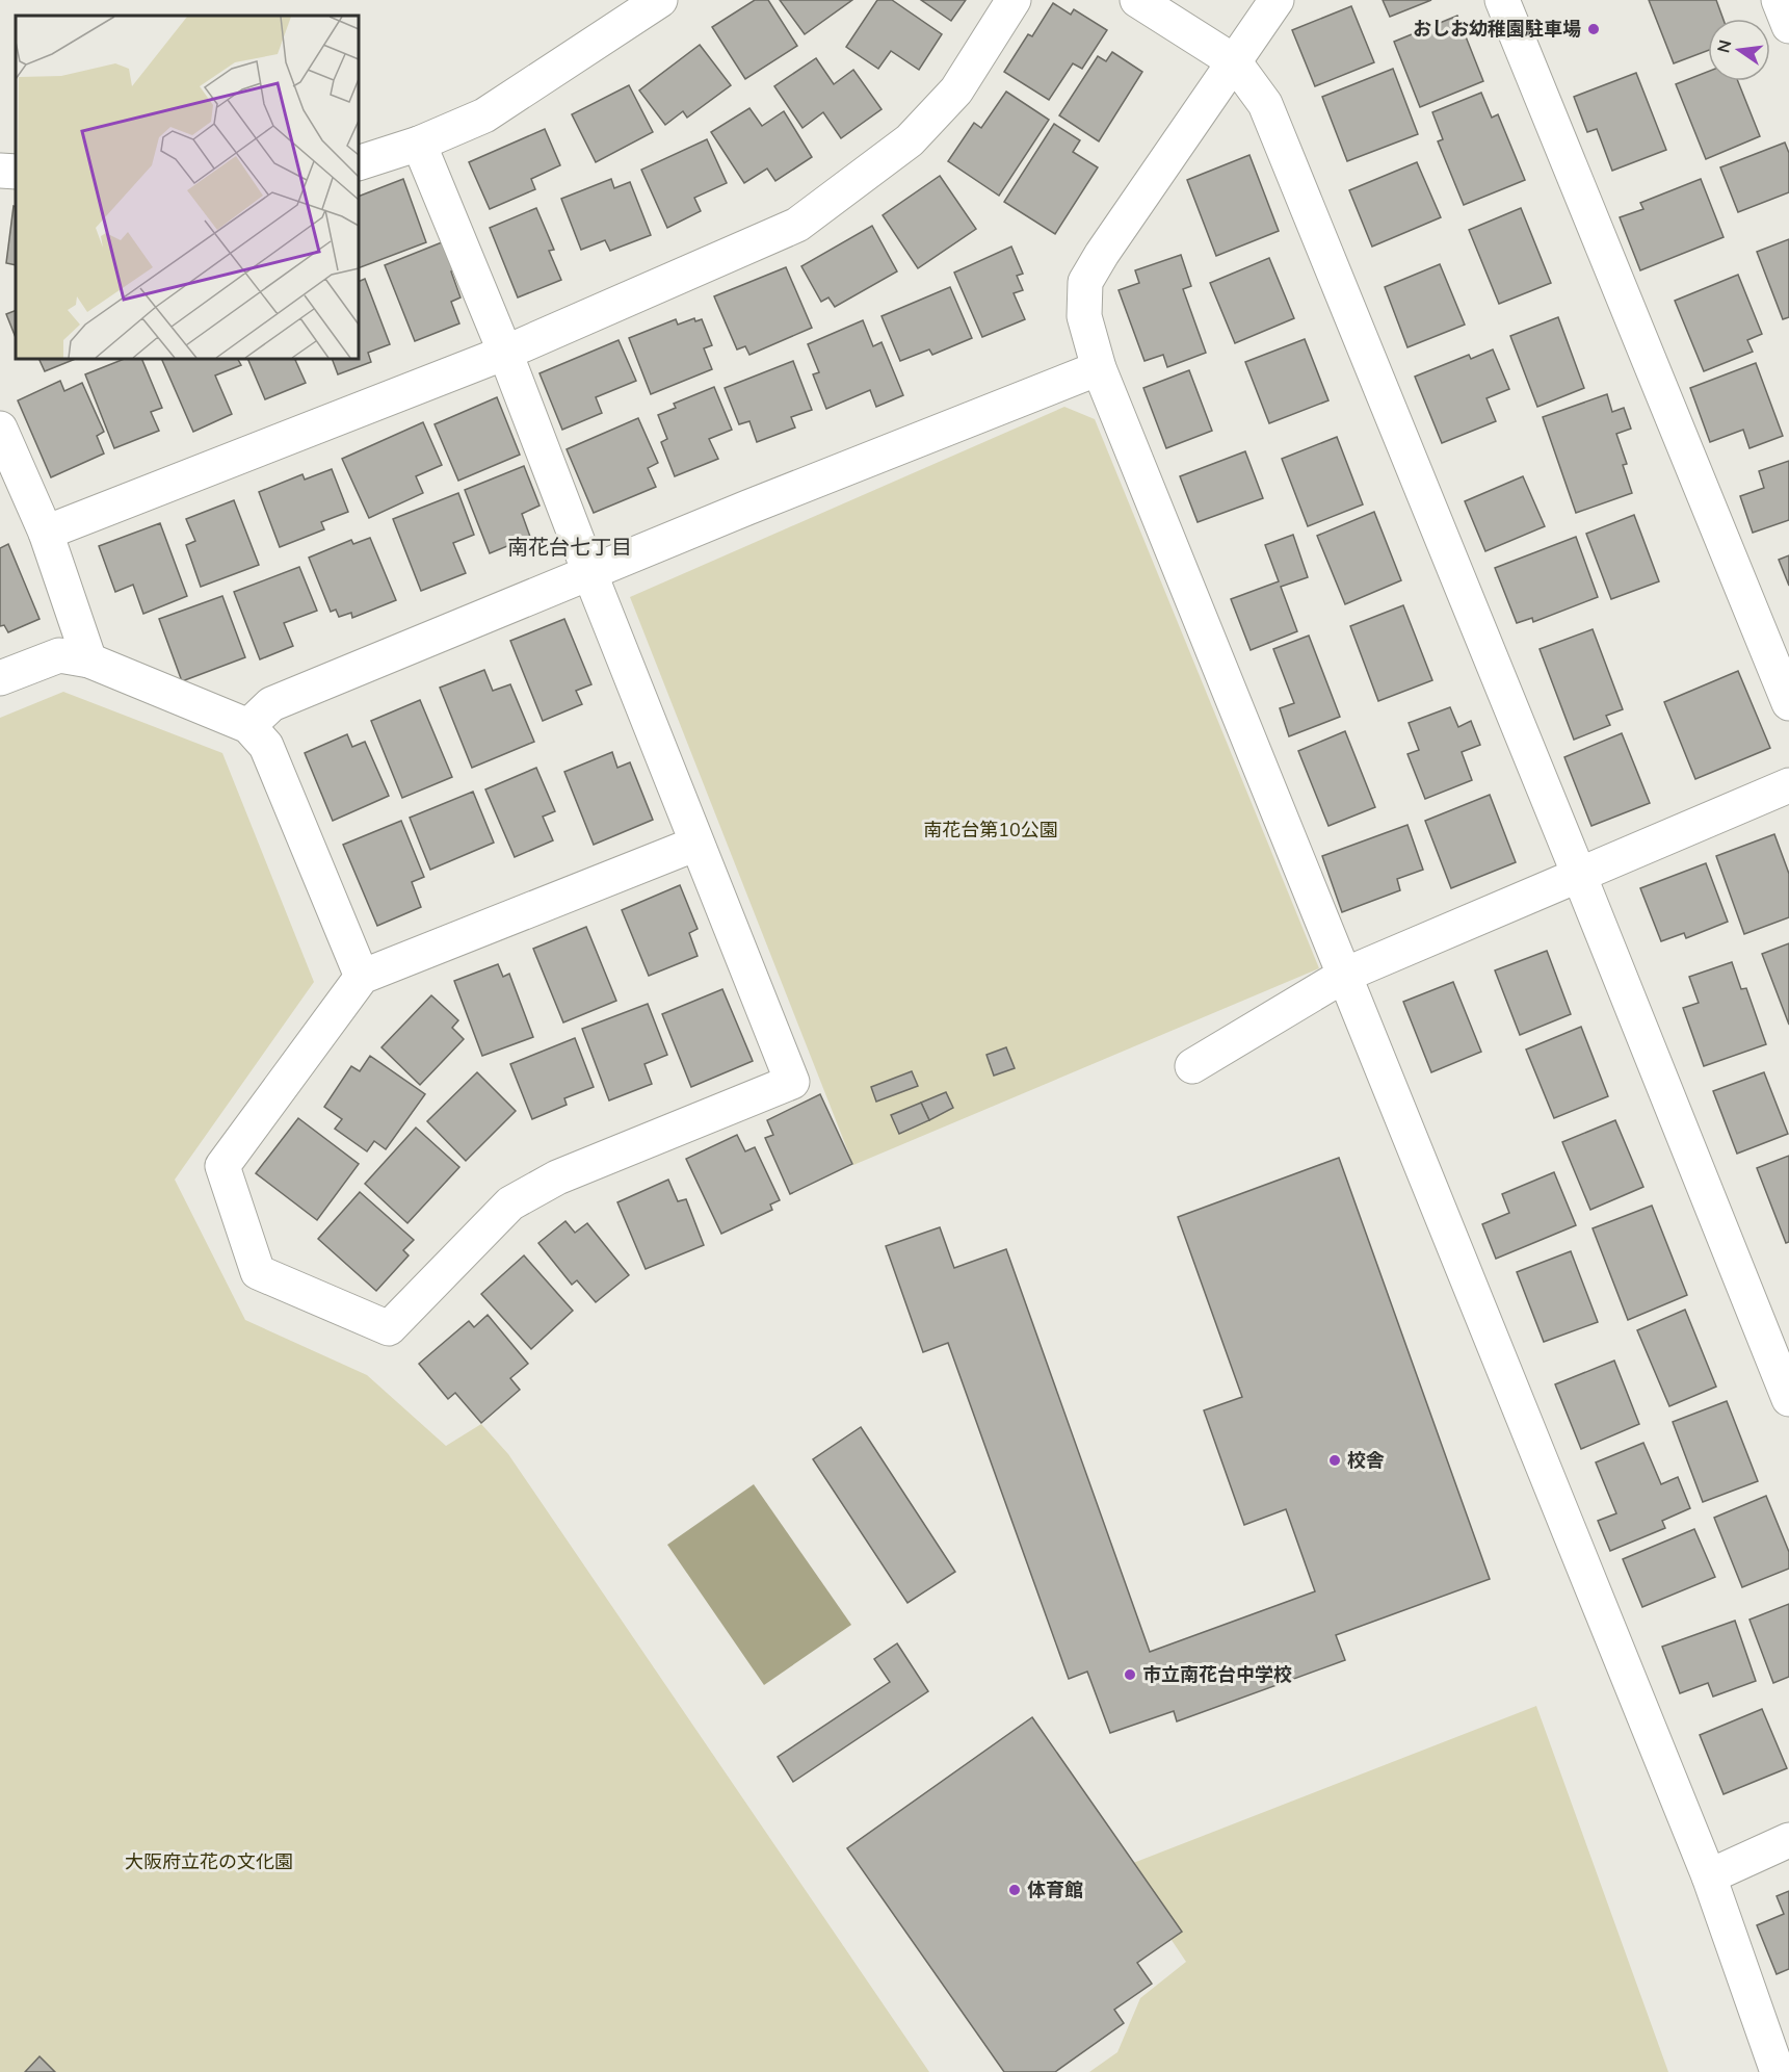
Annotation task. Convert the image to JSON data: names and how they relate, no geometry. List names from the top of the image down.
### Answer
{
  "districts": ["南花台七丁目"],
  "parks": ["南花台第10公園", "大阪府立花の文化園"],
  "places": [
    "おしお幼稚園駐車場",
    "校舎",
    "市立南花台中学校",
    "体育館"
  ],
  "north": "left"
}
